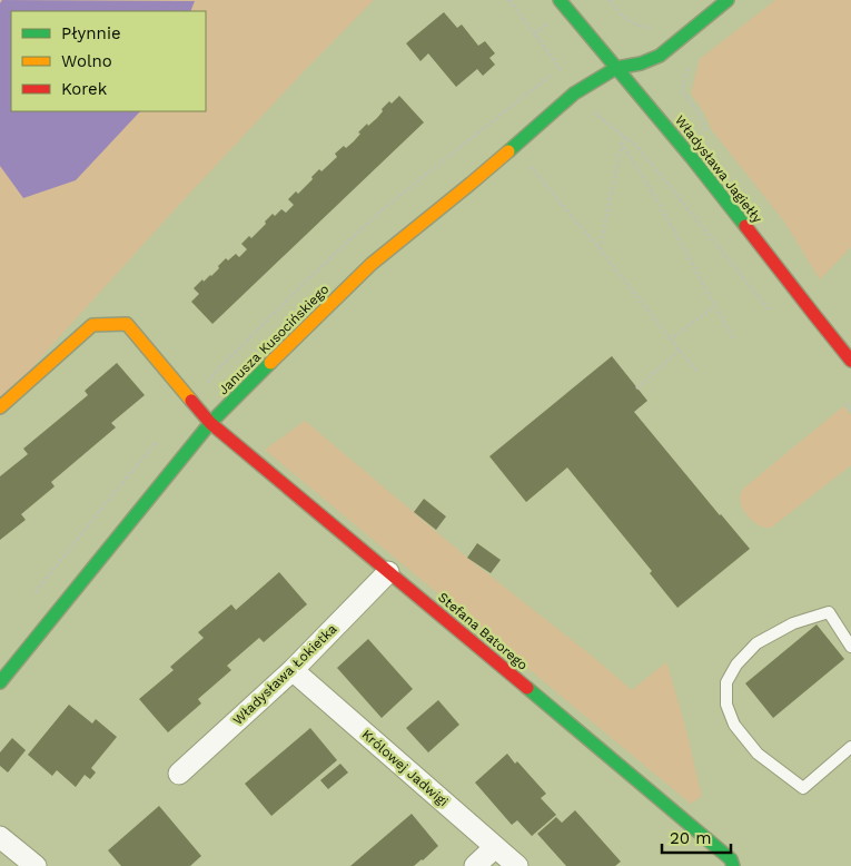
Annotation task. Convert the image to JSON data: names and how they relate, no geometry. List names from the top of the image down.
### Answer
{
  "streets": {
    "street": [
      "Władysława Jagiełły",
      "Janusza Kusocińskiego",
      "Stefana Batorego",
      "Władysława Łokietka",
      "Królowej Jadwigi"
    ]
  },
  "crossings": [
    ["Władysława Jagiełły", "Janusza Kusocińskiego"],
    ["Janusza Kusocińskiego", "Stefana Batorego"],
    ["Stefana Batorego", "Władysława Łokietka"],
    ["Władysława Łokietka", "Królowej Jadwigi"]
  ],
  "legend": ["Płynnie", "Wolno", "Korek"],
  "scale_bar": "20 m"
}
